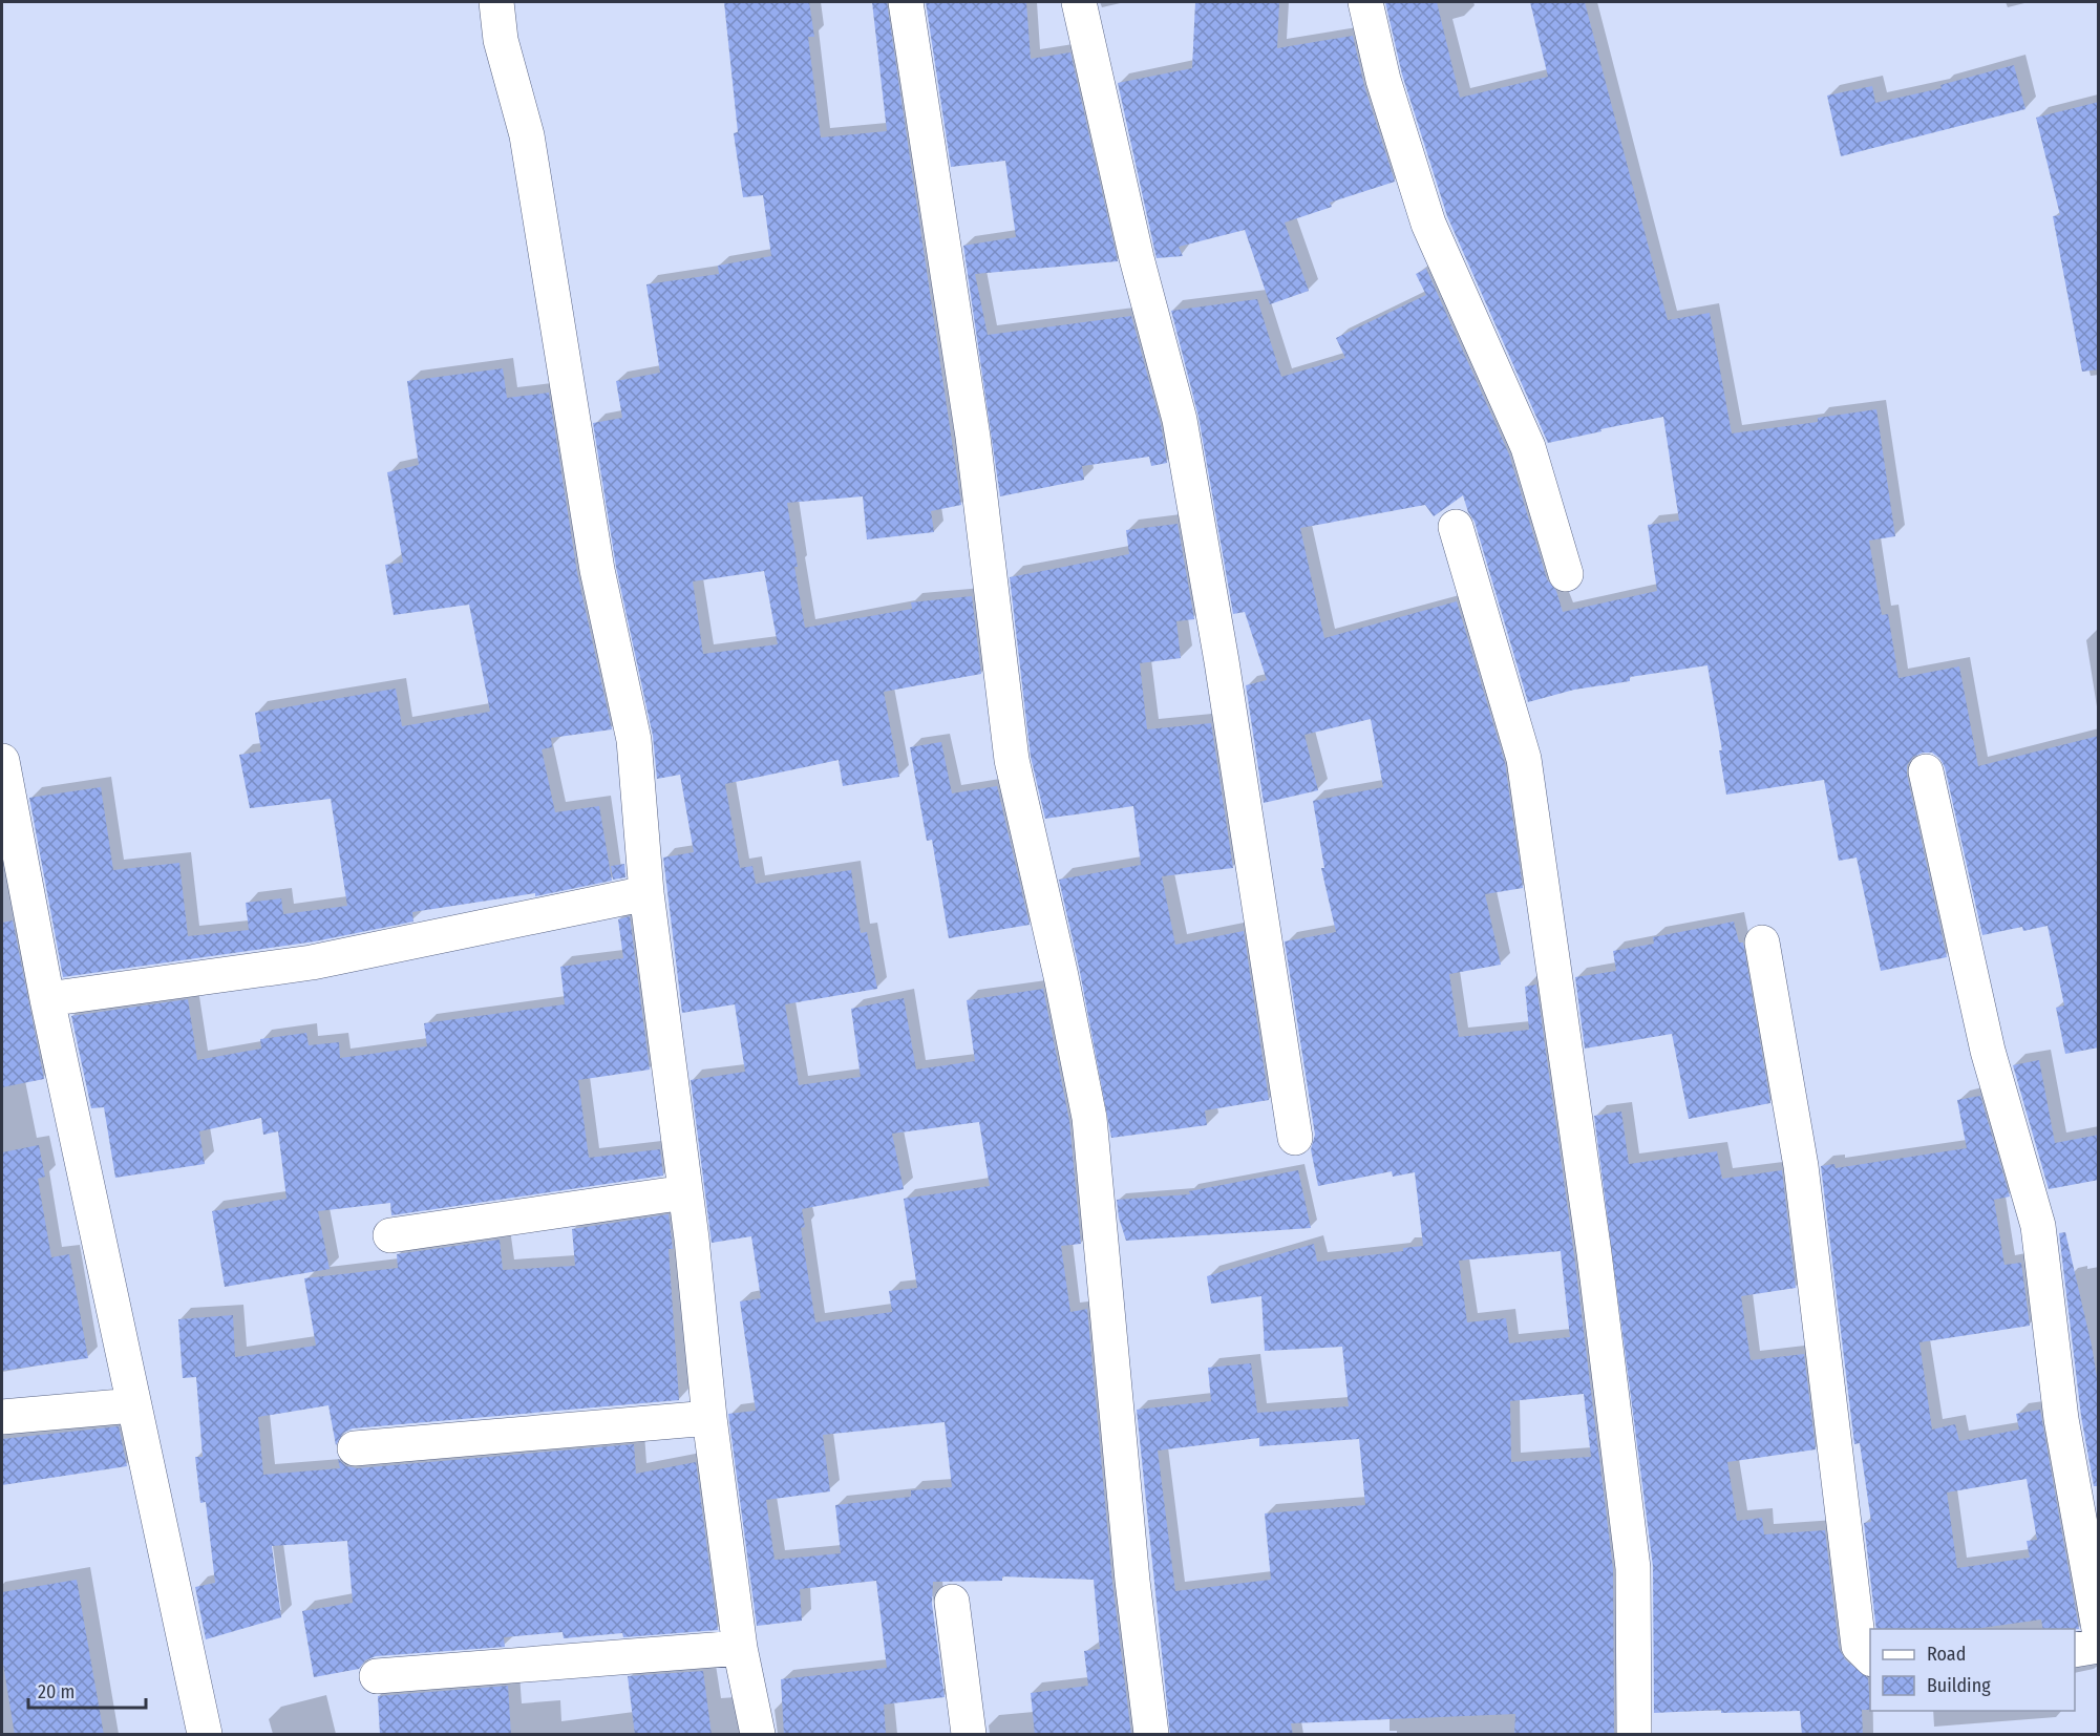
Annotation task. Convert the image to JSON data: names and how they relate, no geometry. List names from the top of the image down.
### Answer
{
  "legend": ["Road", "Building"],
  "scale_bar": "20 m"
}
